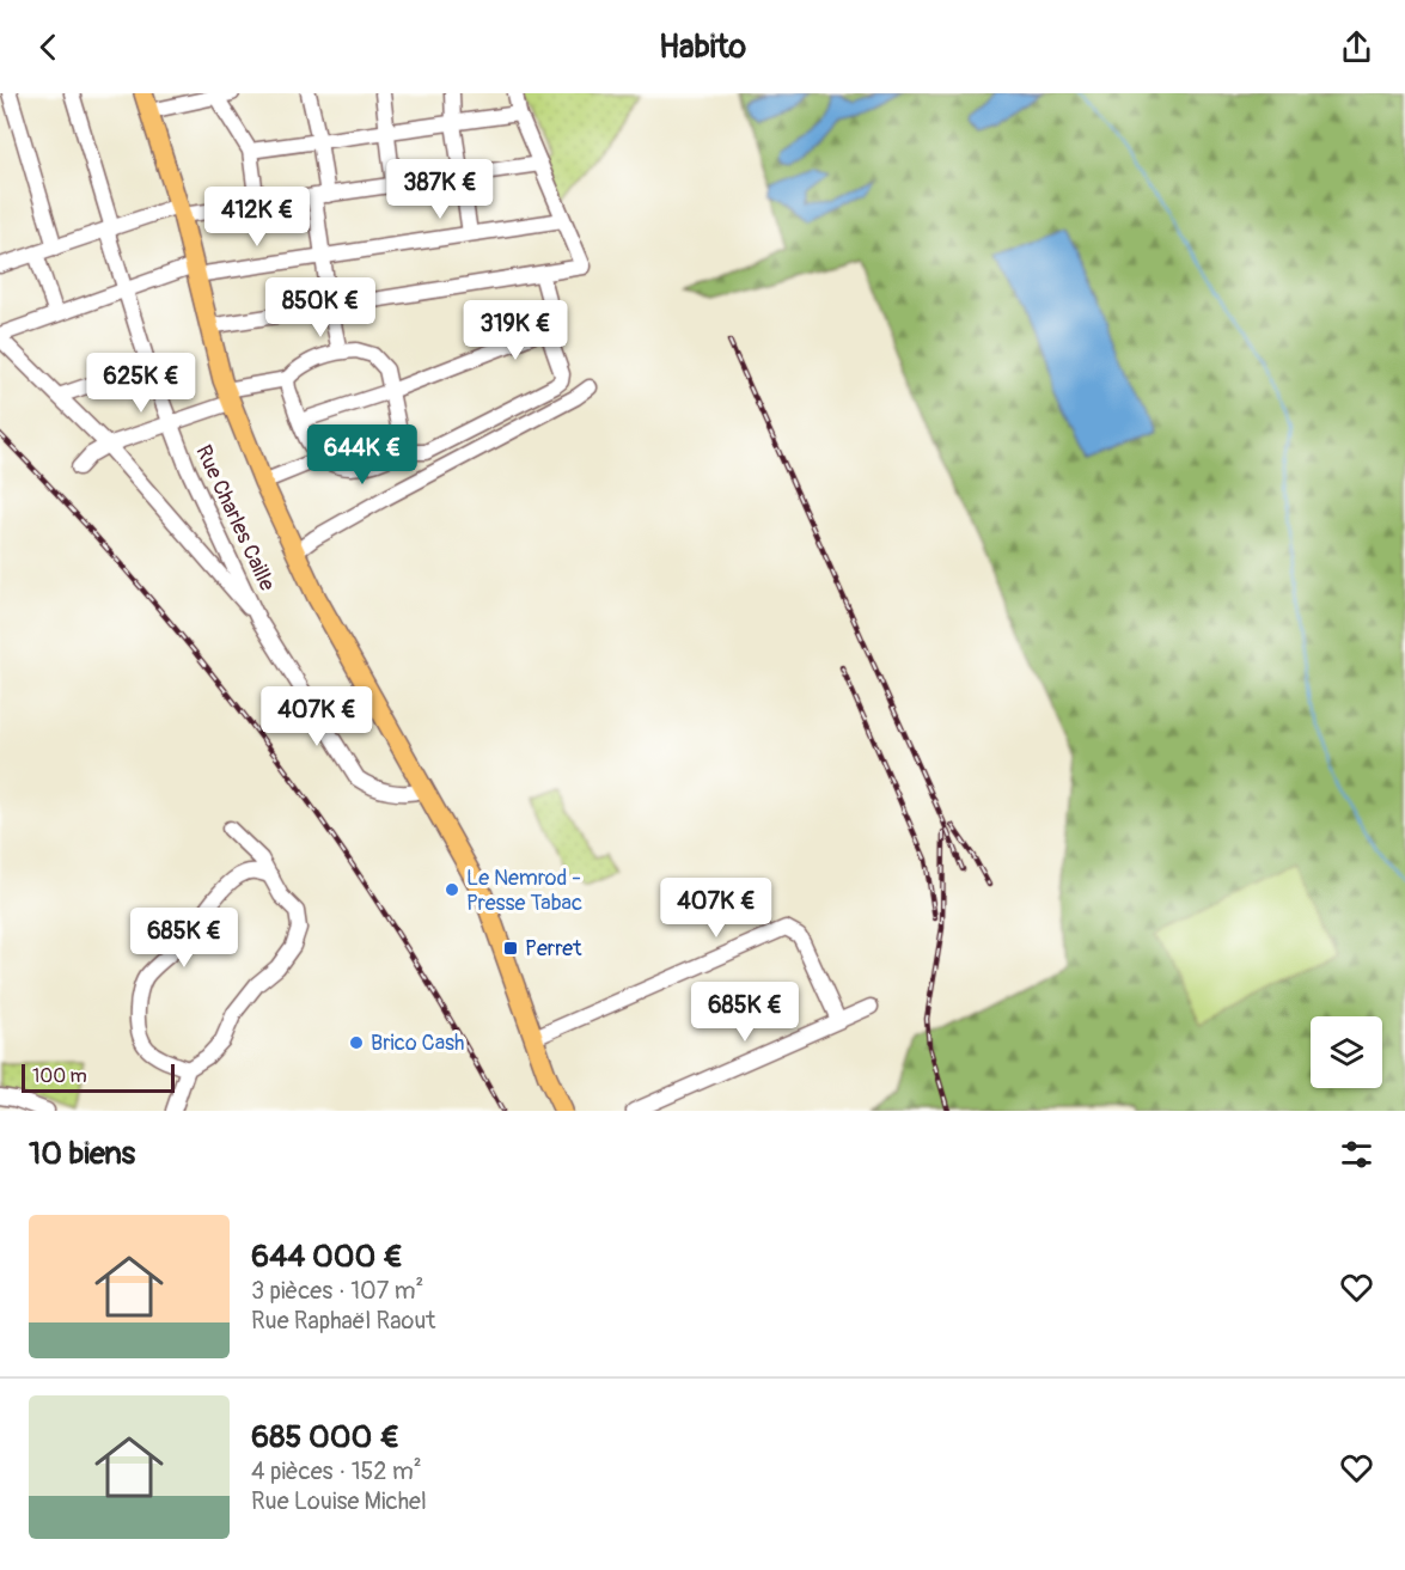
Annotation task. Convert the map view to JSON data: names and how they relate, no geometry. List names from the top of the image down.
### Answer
{
  "streets": {
    "street": ["Rue Charles Caille"]
  },
  "places": {
    "other": ["Le Nemrod - Presse Tabac", "Brico Cash"],
    "transit": ["Perret"]
  },
  "scale_bar": "100 m",
  "page": {
    "header": "Habito",
    "price": [
      "387K €",
      "412K €",
      "850K €",
      "319K €",
      "625K €",
      "644K €",
      "407K €",
      "407K €",
      "685K €",
      "685K €"
    ],
    "scale": "100 m",
    "heading": "10 biens",
    "list": [
      {
        "name": "644 000 €",
        "note": "3 pièces · 107 m² · Rue Raphaël Raout"
      },
      {
        "name": "685 000 €",
        "note": "4 pièces · 152 m² · Rue Louise Michel"
      }
    ]
  }
}
